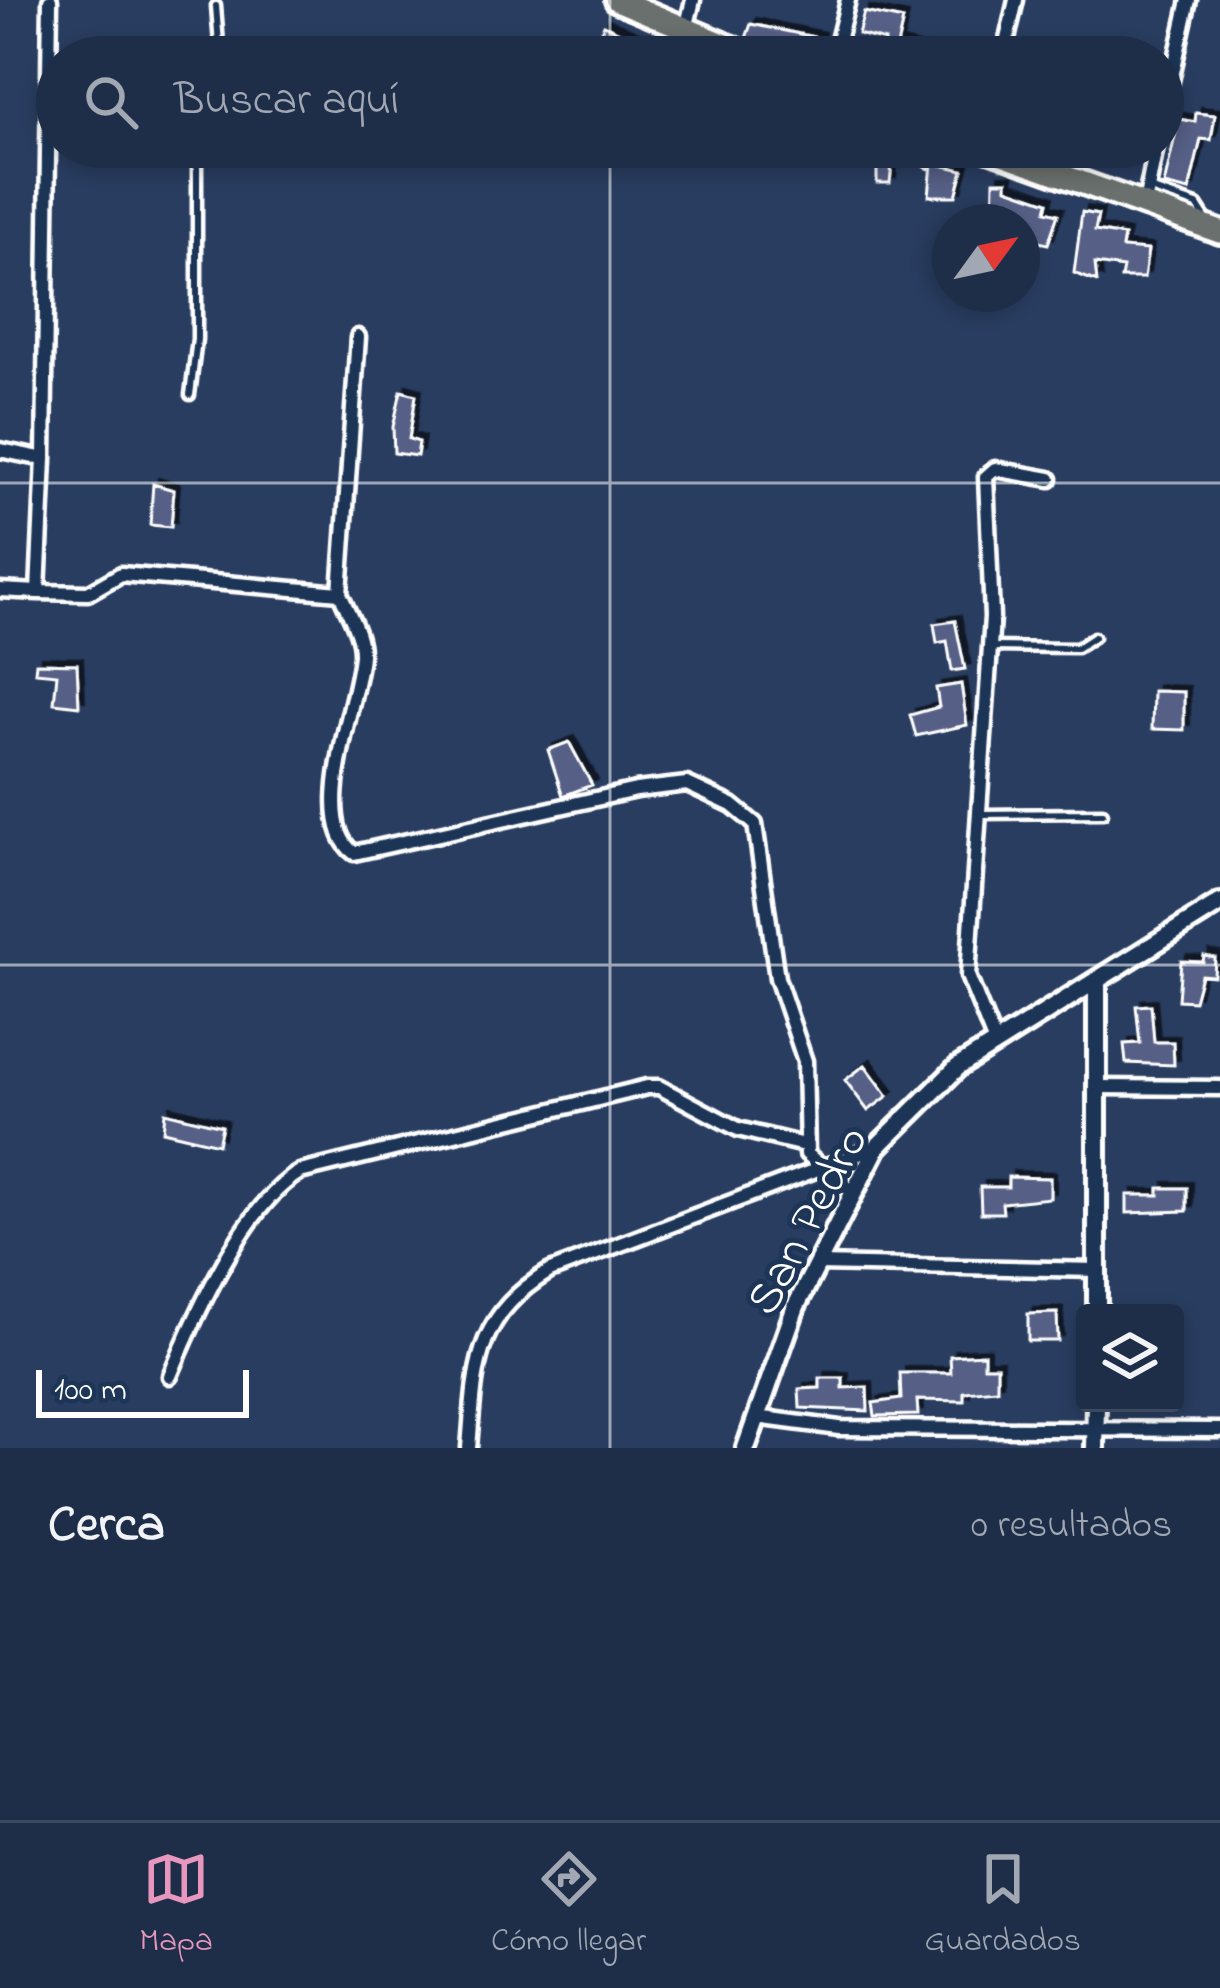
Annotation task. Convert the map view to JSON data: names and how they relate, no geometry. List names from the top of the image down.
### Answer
{
  "streets": {
    "street": ["San Pedro"]
  },
  "scale_bar": "100 m",
  "north": "top right",
  "page": {
    "search": "Buscar aquí",
    "scale": "100 m",
    "heading": ["Cerca", "0 resultados"],
    "nav": ["Mapa", "Cómo llegar", "Guardados"]
  }
}
